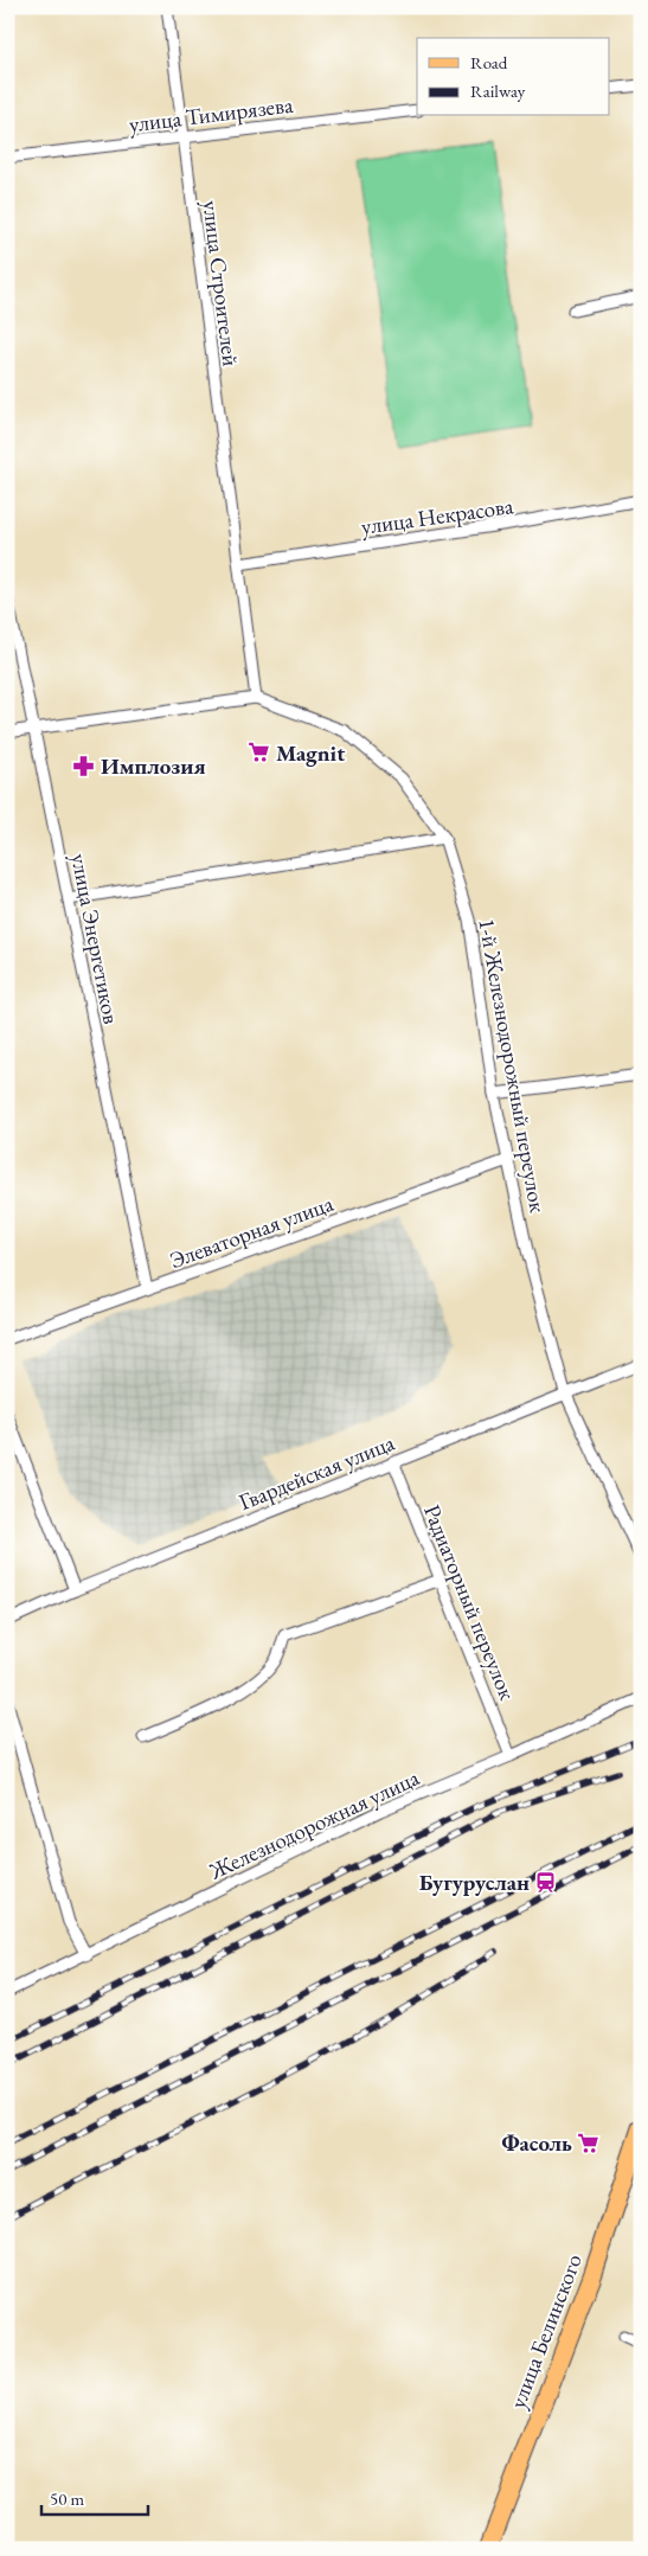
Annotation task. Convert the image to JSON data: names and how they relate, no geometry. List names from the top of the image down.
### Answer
{
  "streets": {
    "main road": ["улица Белинского"],
    "street": [
      "улица Тимирязева",
      "улица Строителей",
      "улица Некрасова",
      "улица Энергетиков",
      "1-й Железнодорожный переулок",
      "Элеваторная улица",
      "Гвардейская улица",
      "Радиаторный переулок",
      "Железнодорожная улица"
    ]
  },
  "crossings": [
    ["улица Тимирязева", "улица Строителей"],
    ["улица Строителей", "улица Некрасова"],
    ["улица Строителей", "1-й Железнодорожный переулок"],
    ["улица Энергетиков", "Элеваторная улица"],
    ["1-й Железнодорожный переулок", "Элеваторная улица"],
    ["1-й Железнодорожный переулок", "Гвардейская улица"],
    ["Гвардейская улица", "Радиаторный переулок"],
    ["Радиаторный переулок", "Железнодорожная улица"]
  ],
  "places": {
    "supermarket": ["Magnit", "Фасоль"],
    "pharmacy": ["Имплозия"],
    "station": ["Бугуруслан"]
  },
  "legend": ["Road", "Railway"],
  "scale_bar": "50 m"
}
